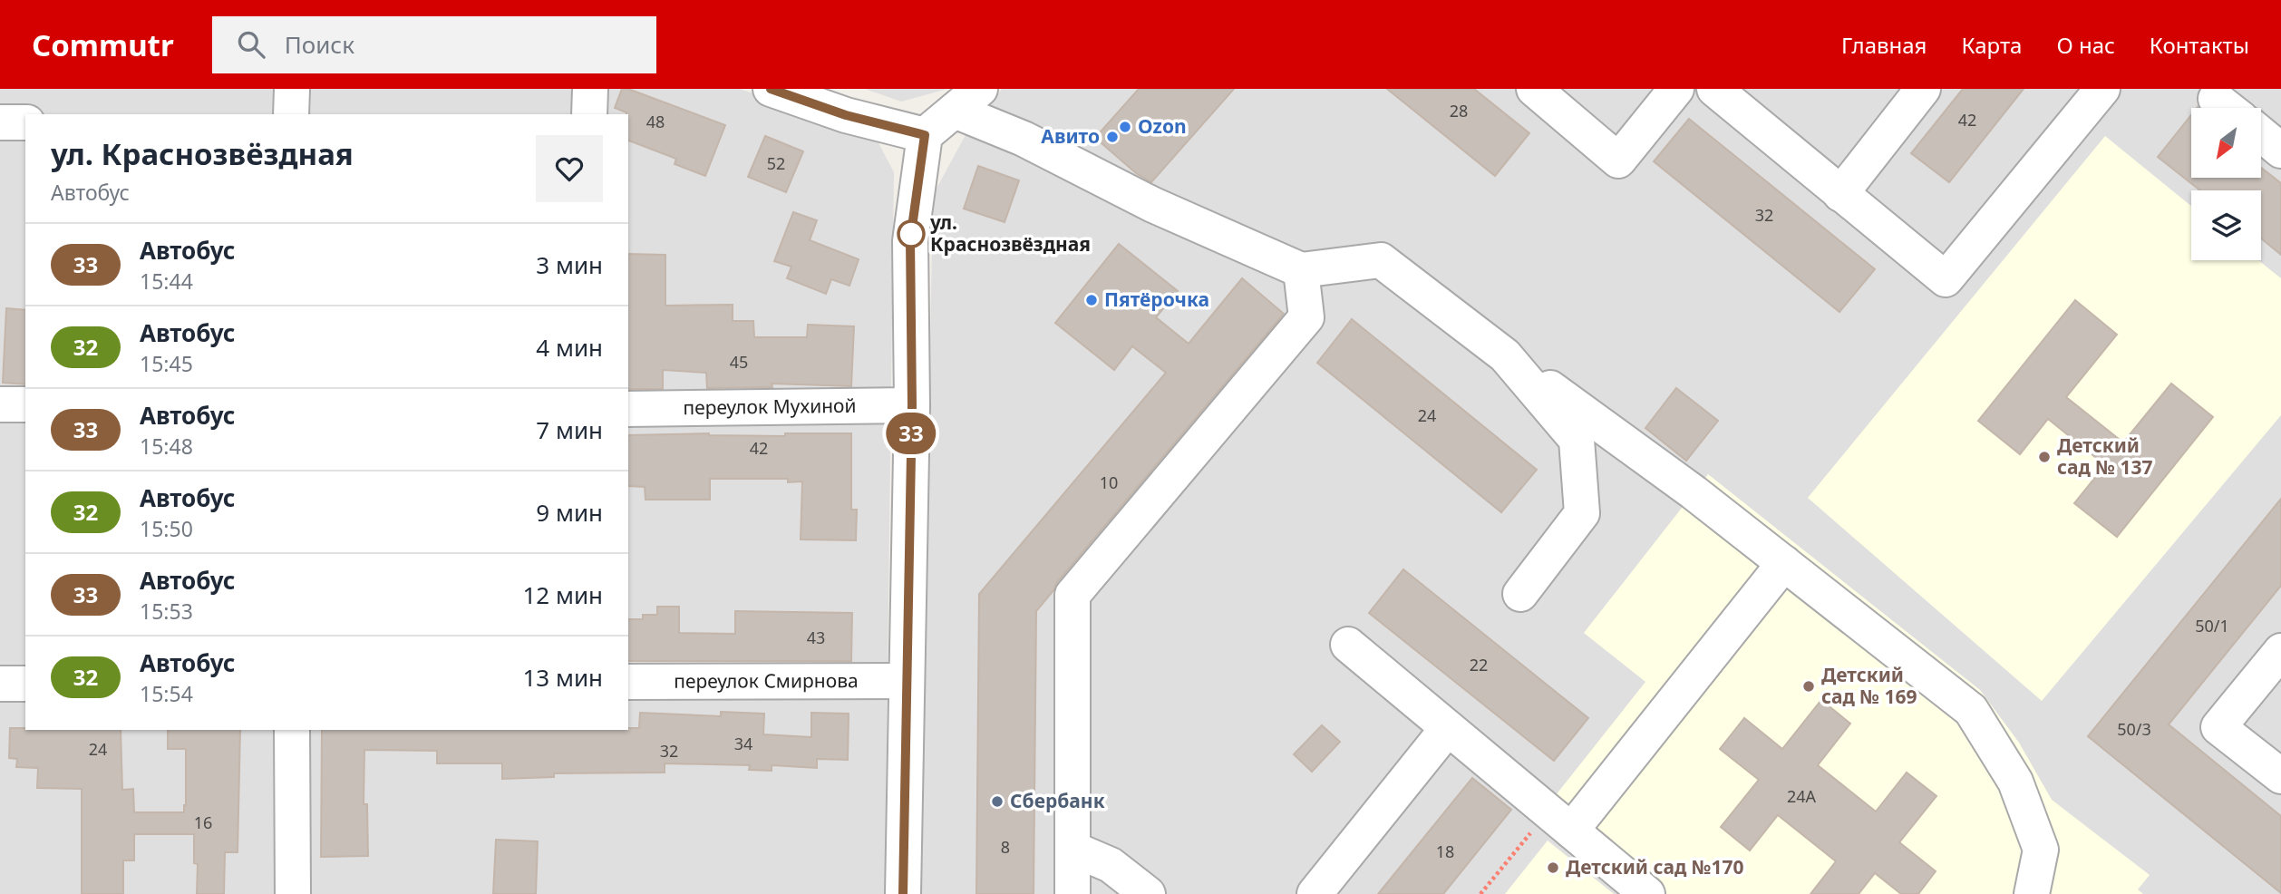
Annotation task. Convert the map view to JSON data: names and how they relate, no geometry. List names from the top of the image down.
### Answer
{
  "streets": {
    "street": ["переулок Мухиной", "переулок Смирнова"]
  },
  "places": [
    "Ozon",
    "Авито",
    "ул. Краснозвёздная",
    "Пятёрочка",
    "Детский сад № 137",
    "Детский сад № 169",
    "Сбербанк",
    "Детский сад №170"
  ],
  "lines": ["bus line 33"],
  "house_numbers": [
    "28",
    "42",
    "48",
    "52",
    "32",
    "45",
    "24",
    "42",
    "10",
    "50/1",
    "43",
    "22",
    "50/3",
    "34",
    "24",
    "32",
    "24А",
    "16",
    "8",
    "18"
  ],
  "north": "bottom left",
  "page": {
    "header": "Commutr",
    "search": "Поиск",
    "nav": [
      "Главная",
      "Карта",
      "О нас",
      "Контакты"
    ],
    "on_map": "33",
    "heading": ["ул. Краснозвёздная", "Автобус"],
    "list": [
      {
        "mark": "33",
        "name": "Автобус",
        "note": "15:44",
        "value": "3 мин"
      },
      {
        "mark": "32",
        "name": "Автобус",
        "note": "15:45",
        "value": "4 мин"
      },
      {
        "mark": "33",
        "name": "Автобус",
        "note": "15:48",
        "value": "7 мин"
      },
      {
        "mark": "32",
        "name": "Автобус",
        "note": "15:50",
        "value": "9 мин"
      },
      {
        "mark": "33",
        "name": "Автобус",
        "note": "15:53",
        "value": "12 мин"
      },
      {
        "mark": "32",
        "name": "Автобус",
        "note": "15:54",
        "value": "13 мин"
      }
    ]
  }
}
